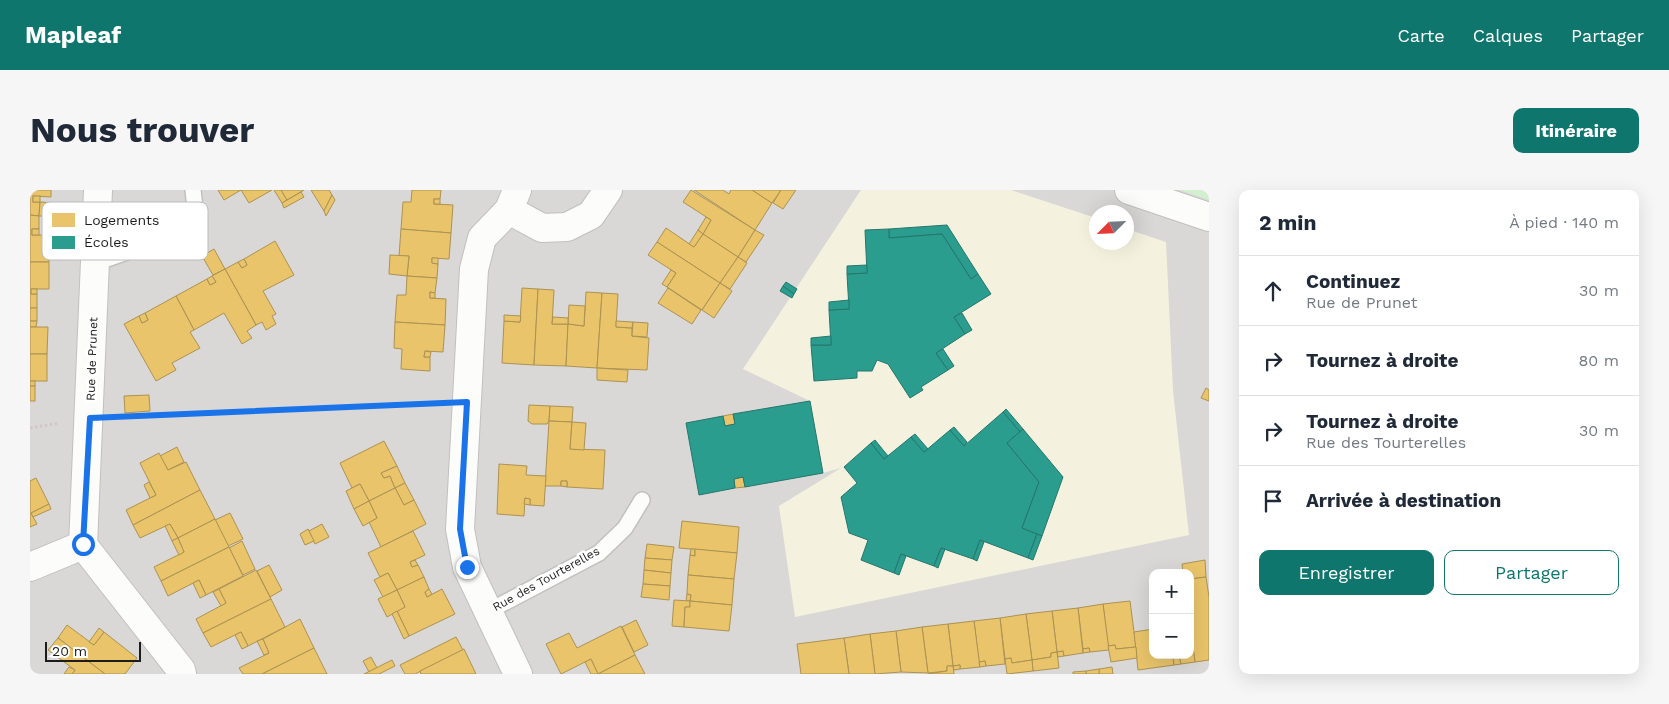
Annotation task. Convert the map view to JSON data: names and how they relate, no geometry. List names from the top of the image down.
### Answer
{
  "streets": {
    "street": ["Rue de Prunet", "Rue des Tourterelles"]
  },
  "legend": ["Logements", "Écoles"],
  "scale_bar": "20 m",
  "north": "bottom left",
  "page": {
    "header": "Mapleaf",
    "nav": ["Carte", "Calques", "Partager"],
    "buttons": [
      "Itinéraire",
      ["Enregistrer", "Partager"]
    ],
    "title": "Nous trouver",
    "heading": ["2 min", "À pied · 140 m"],
    "list": [
      ["Continuez", "Rue de Prunet", "30 m"],
      ["Tournez à droite", "80 m"],
      ["Tournez à droite", "Rue des Tourterelles", "30 m"],
      "Arrivée à destination"
    ],
    "map_buttons": ["+", "−"],
    "scale": "20 m"
  }
}
